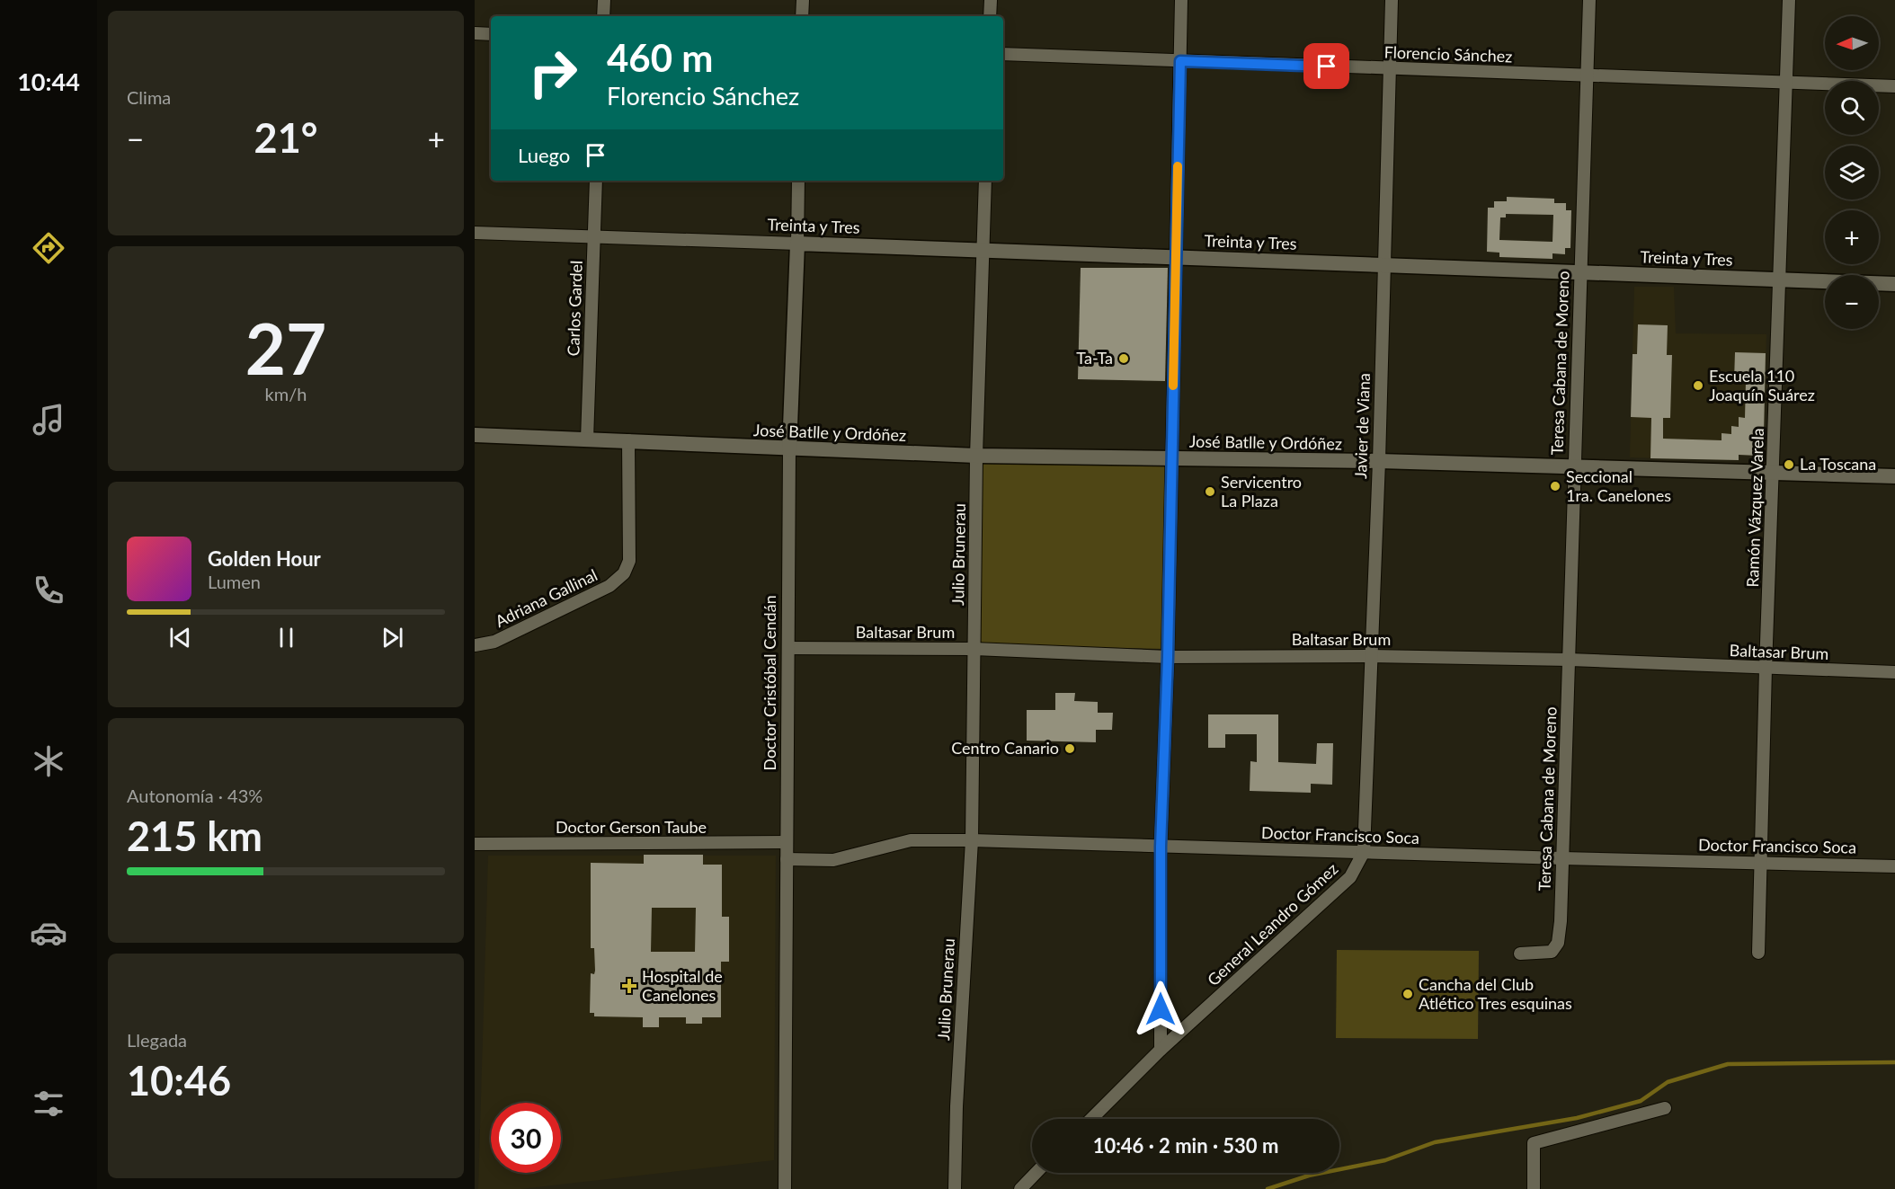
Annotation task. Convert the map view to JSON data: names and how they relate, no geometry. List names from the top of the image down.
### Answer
{
  "streets": {
    "street": [
      "Florencio Sánchez",
      "Treinta y Tres",
      "Carlos Gardel",
      "Teresa Cabana de Moreno",
      "Javier de Viana",
      "José Batlle y Ordóñez",
      "Ramón Vázquez Varela",
      "Julio Brunerau",
      "Adriana Gallinal",
      "Baltasar Brum",
      "Doctor Cristóbal Cendán",
      "Doctor Gerson Taube",
      "Doctor Francisco Soca",
      "General Leandro Gómez"
    ]
  },
  "crossings": [
    ["Florencio Sánchez", "Teresa Cabana de Moreno"],
    ["Florencio Sánchez", "Javier de Viana"],
    ["Florencio Sánchez", "Ramón Vázquez Varela"],
    ["Treinta y Tres", "Carlos Gardel"],
    ["Treinta y Tres", "Teresa Cabana de Moreno"],
    ["Treinta y Tres", "Javier de Viana"],
    ["Treinta y Tres", "Ramón Vázquez Varela"],
    ["Treinta y Tres", "Julio Brunerau"],
    ["Treinta y Tres", "Doctor Cristóbal Cendán"],
    ["Carlos Gardel", "José Batlle y Ordóñez"],
    ["Teresa Cabana de Moreno", "José Batlle y Ordóñez"],
    ["Teresa Cabana de Moreno", "Baltasar Brum"],
    ["Teresa Cabana de Moreno", "Doctor Francisco Soca"],
    ["Javier de Viana", "José Batlle y Ordóñez"],
    ["Javier de Viana", "Baltasar Brum"],
    ["Javier de Viana", "Doctor Francisco Soca"],
    ["Javier de Viana", "General Leandro Gómez"],
    ["José Batlle y Ordóñez", "Ramón Vázquez Varela"],
    ["José Batlle y Ordóñez", "Julio Brunerau"],
    ["José Batlle y Ordóñez", "Adriana Gallinal"],
    ["José Batlle y Ordóñez", "Doctor Cristóbal Cendán"],
    ["Ramón Vázquez Varela", "Baltasar Brum"],
    ["Ramón Vázquez Varela", "Doctor Francisco Soca"],
    ["Julio Brunerau", "Baltasar Brum"],
    ["Julio Brunerau", "Doctor Francisco Soca"],
    ["Baltasar Brum", "Doctor Cristóbal Cendán"],
    ["Doctor Cristóbal Cendán", "Doctor Gerson Taube"],
    ["Doctor Cristóbal Cendán", "Doctor Francisco Soca"],
    ["Doctor Francisco Soca", "General Leandro Gómez"]
  ],
  "places": {
    "other": [
      "Ta-Ta",
      "Escuela 110 Joaquín Suárez",
      "La Toscana",
      "Seccional 1ra. Canelones",
      "Servicentro La Plaza",
      "Centro Canario",
      "Cancha del Club Atlético Tres esquinas"
    ],
    "health": ["Hospital de Canelones"]
  },
  "north": "left",
  "page": {
    "tabs": "10:44",
    "tile": [
      "Clima",
      ["27", "km/h"],
      ["Autonomía · 43%", "215 km"],
      ["Llegada", "10:46"]
    ],
    "map_buttons": ["+", "−"],
    "turn": ["460 m", "Florencio Sánchez"],
    "heat": ["−", "21°", "+"],
    "then": "Luego",
    "song": ["Golden Hour", "Lumen"],
    "limit": "30",
    "trip": "10:46 · 2 min · 530 m"
  }
}
